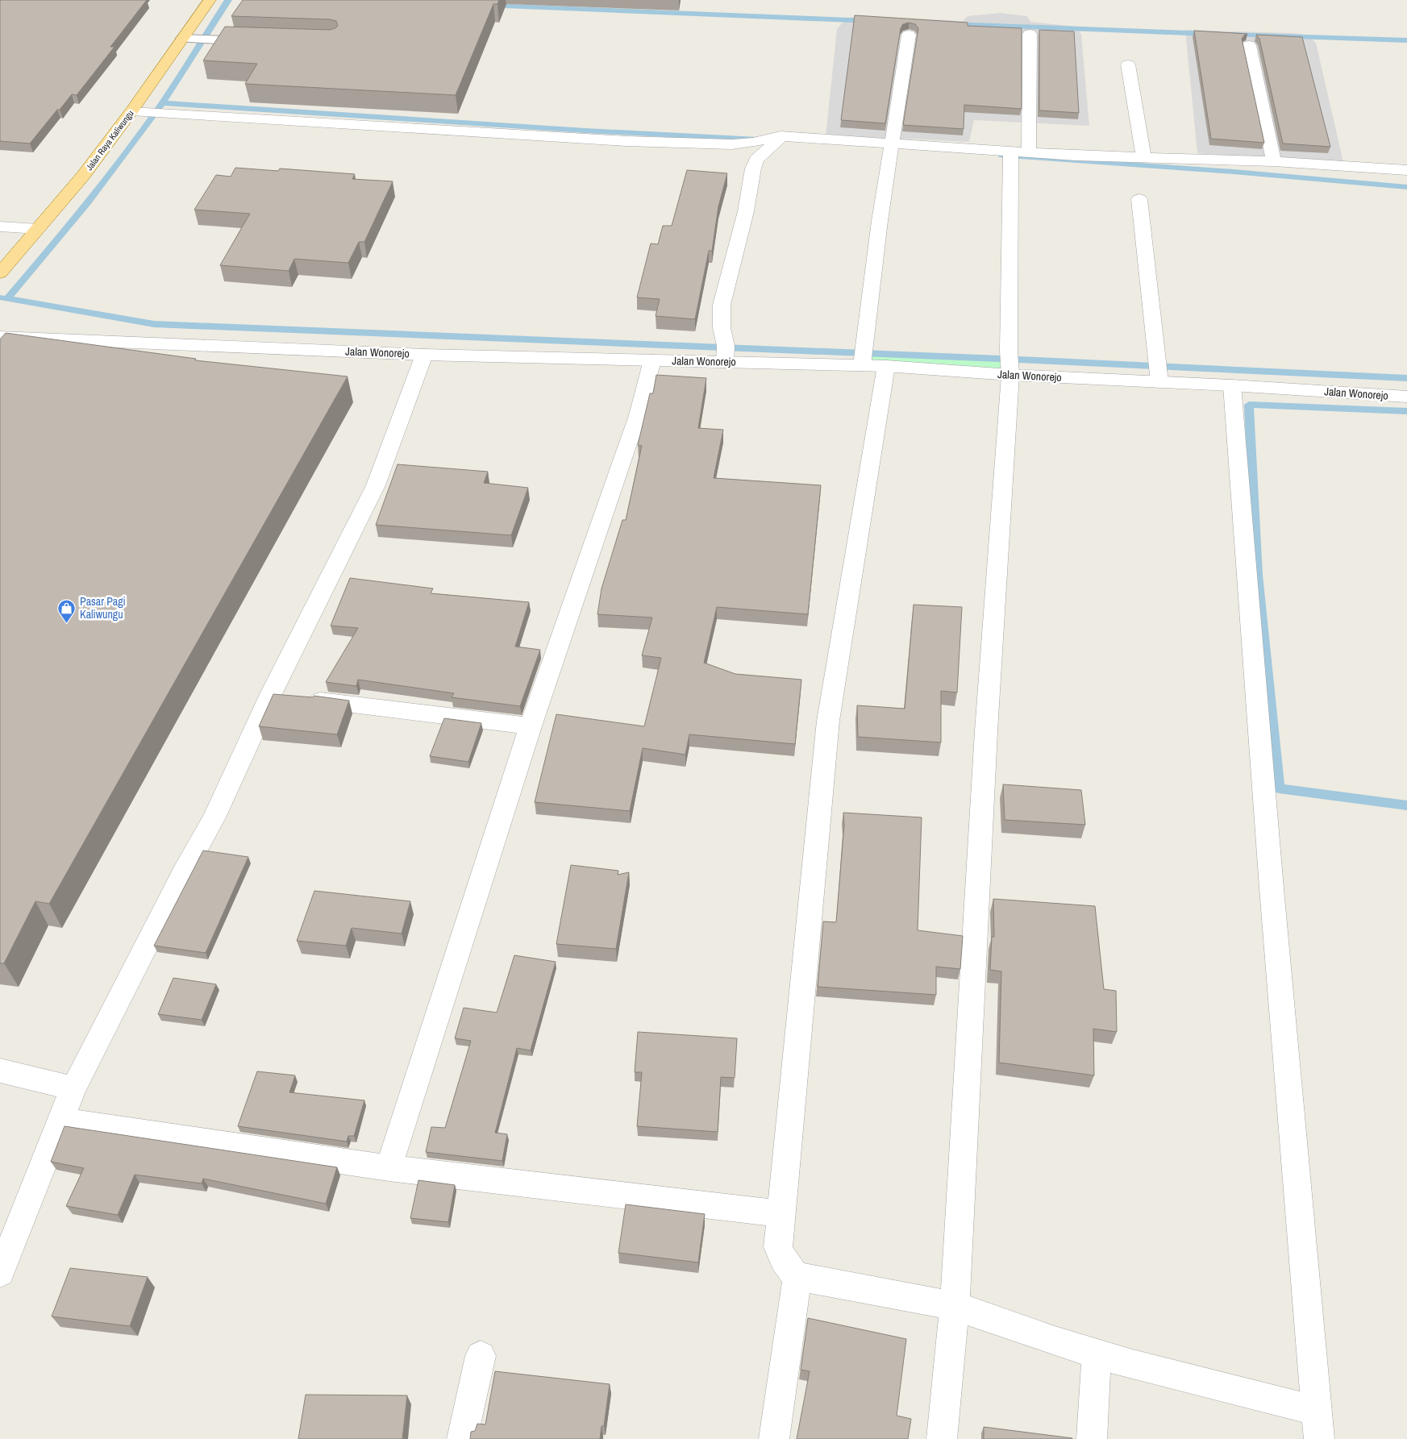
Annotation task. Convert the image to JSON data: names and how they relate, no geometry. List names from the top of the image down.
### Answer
{
  "streets": {
    "main road": ["Jalan Raya Kaliwungu"],
    "street": ["Jalan Wonorejo"]
  },
  "places": {
    "shop": ["Pasar Pagi Kaliwungu"]
  }
}
